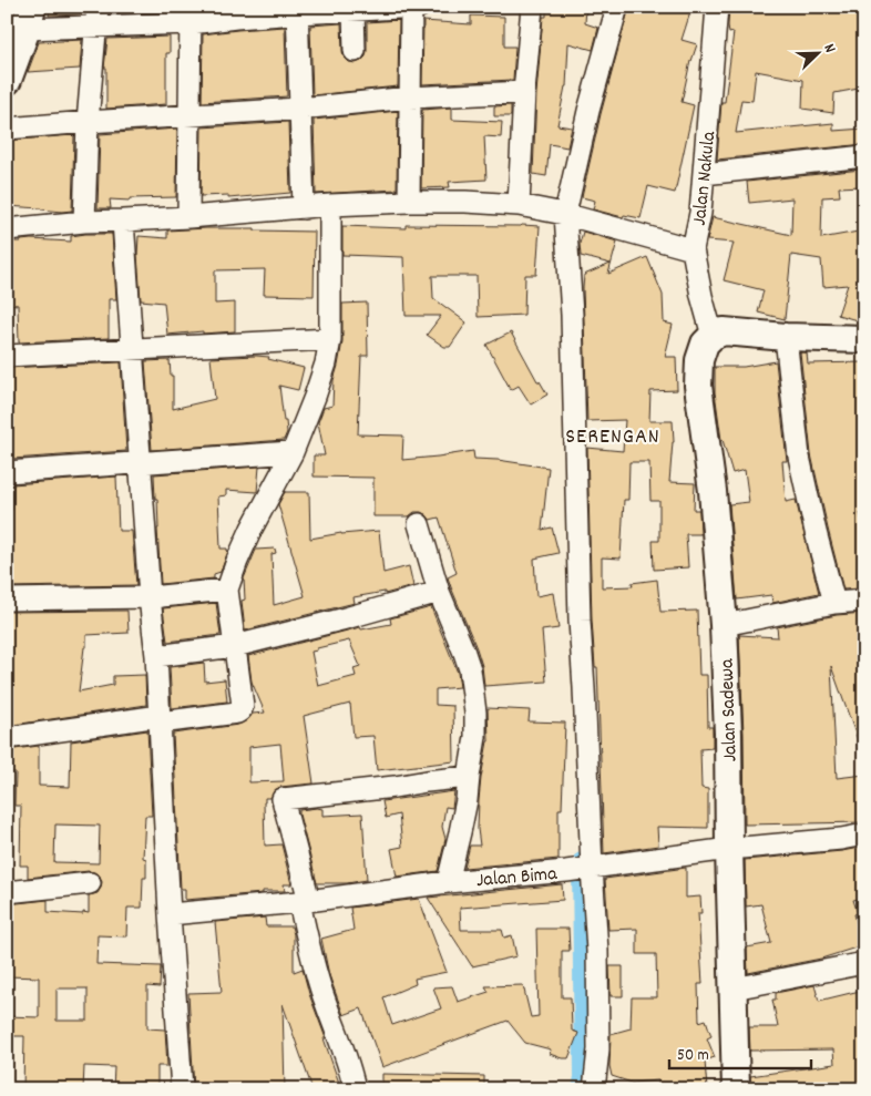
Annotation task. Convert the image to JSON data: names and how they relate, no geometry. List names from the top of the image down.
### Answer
{
  "streets": {
    "street": ["Jalan Nakula", "Jalan Sadewa", "Jalan Bima"]
  },
  "crossings": [
    ["Jalan Sadewa", "Jalan Bima"]
  ],
  "districts": ["SERENGAN"],
  "scale_bar": "50 m",
  "north": "top right"
}
